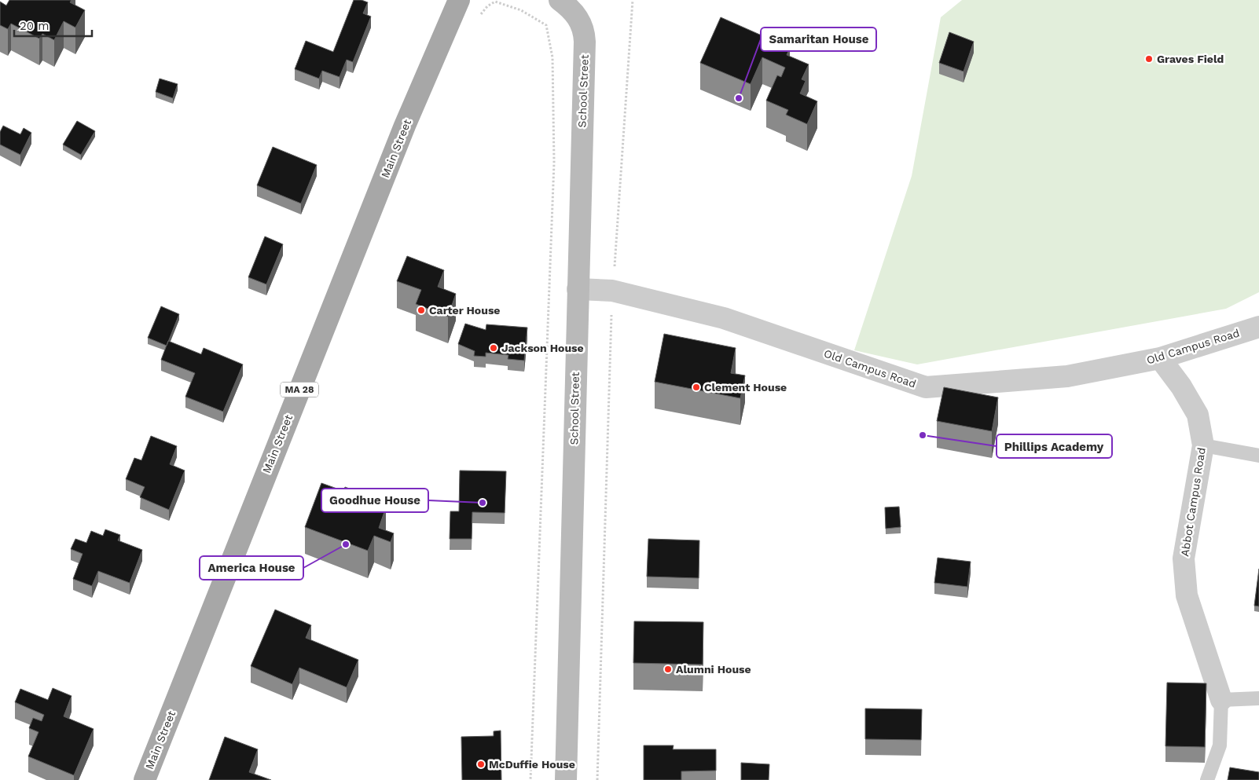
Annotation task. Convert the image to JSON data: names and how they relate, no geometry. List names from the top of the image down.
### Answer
{
  "streets": {
    "main road": ["School Street", "Main Street", "MA 28"],
    "street": ["Old Campus Road", "Abbot Campus Road"]
  },
  "crossings": [
    ["School Street", "Old Campus Road"],
    ["Old Campus Road", "Abbot Campus Road"]
  ],
  "places": [
    "Graves Field",
    "Samaritan House",
    "Carter House",
    "Jackson House",
    "Clement House",
    "Phillips Academy",
    "Goodhue House",
    "America House",
    "Alumni House",
    "McDuffie House"
  ],
  "scale_bar": "20 m"
}
